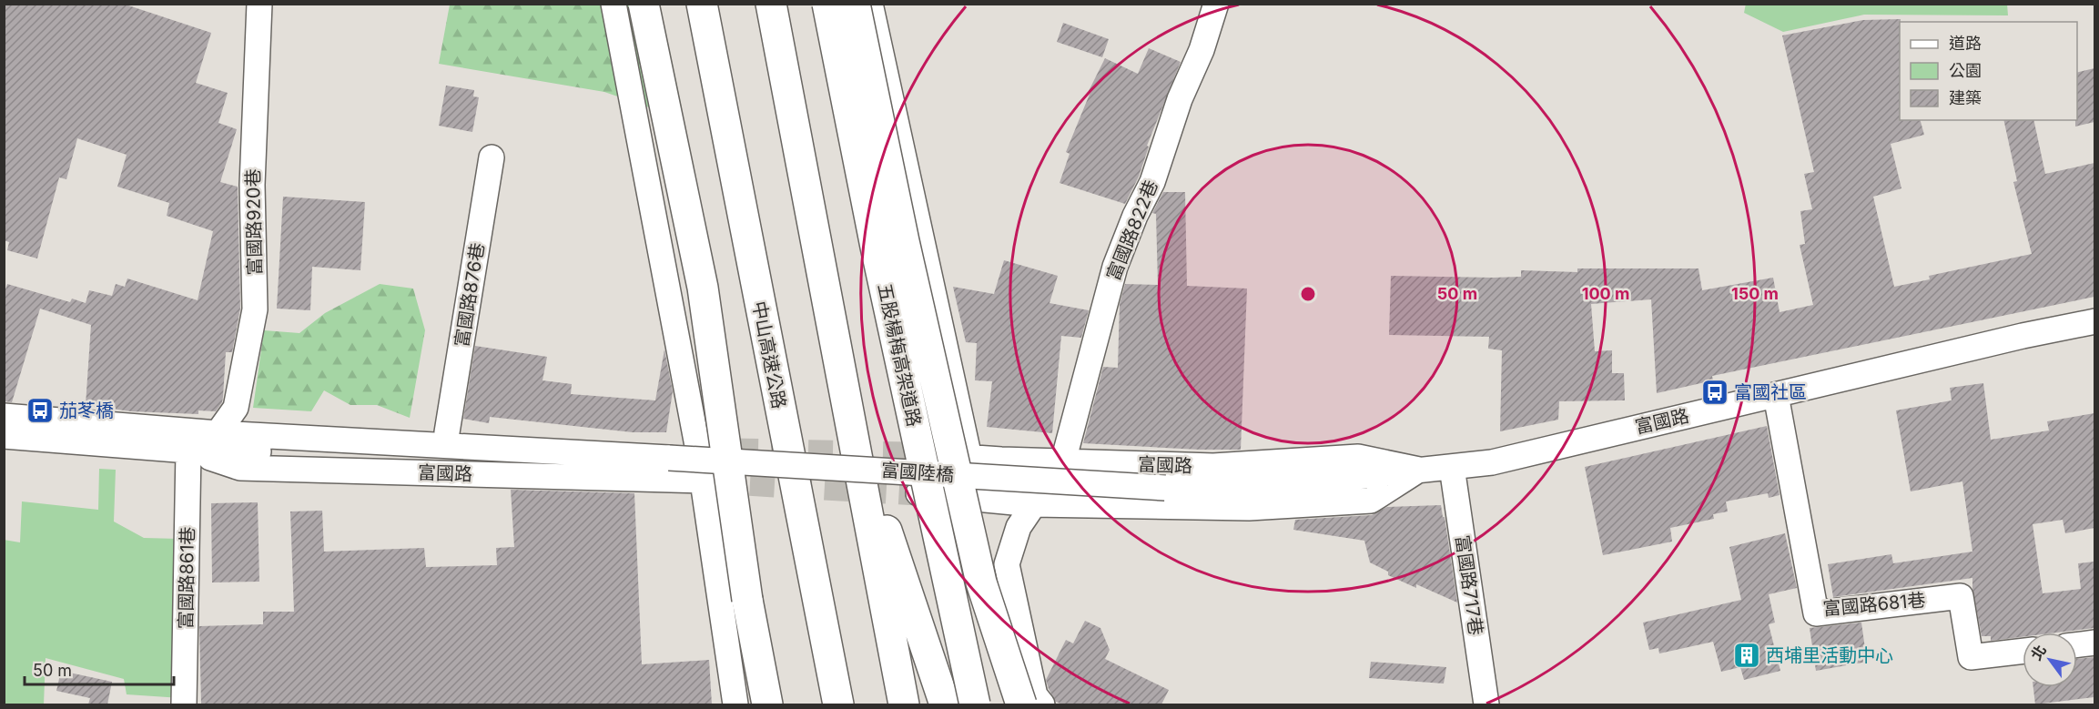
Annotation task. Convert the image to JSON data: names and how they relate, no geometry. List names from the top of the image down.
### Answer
{
  "streets": {
    "highway": ["中山高速公路", "五股楊梅高架道路"],
    "street": [
      "富國路920巷",
      "富國路822巷",
      "富國路876巷",
      "富國路",
      "富國陸橋",
      "富國路861巷",
      "富國路717巷",
      "富國路681巷"
    ]
  },
  "crossings": [
    ["富國路920巷", "富國路"],
    ["富國路822巷", "富國路"],
    ["富國路876巷", "富國路"],
    ["富國路", "富國陸橋"],
    ["富國路", "富國路861巷"],
    ["富國路", "富國路717巷"],
    ["富國路", "富國路681巷"]
  ],
  "places": {
    "bus stop": ["富國社區", "茄苳橋"],
    "building": ["西埔里活動中心"]
  },
  "legend": ["道路", "公園", "建築"],
  "scale_bar": "50 m",
  "north": "top left",
  "rings": ["50 m", "100 m", "150 m"]
}
